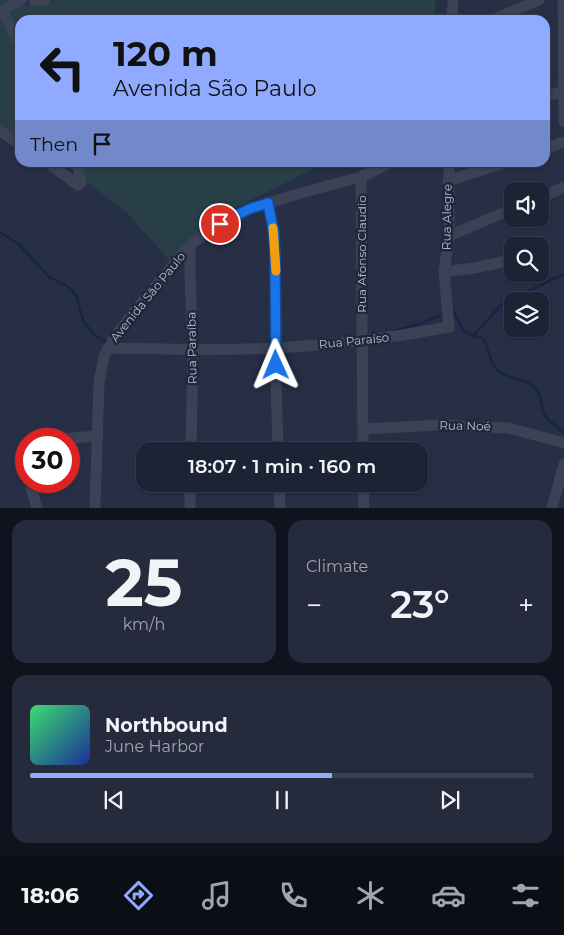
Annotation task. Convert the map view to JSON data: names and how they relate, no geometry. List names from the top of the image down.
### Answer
{
  "streets": {
    "street": [
      "Rua Alegre",
      "Rua Afonso Claudio",
      "Avenida São Paulo",
      "Rua Paraíso",
      "Rua Paraíba",
      "Rua Noé"
    ]
  },
  "crossings": [
    ["Rua Alegre", "Rua Paraíso"],
    ["Rua Afonso Claudio", "Avenida São Paulo"],
    ["Rua Afonso Claudio", "Rua Paraíso"],
    ["Rua Afonso Claudio", "Rua Noé"],
    ["Avenida São Paulo", "Rua Paraíso"],
    ["Avenida São Paulo", "Rua Paraíba"],
    ["Rua Paraíso", "Rua Paraíba"]
  ],
  "page": {
    "turn": ["120 m", "Avenida São Paulo"],
    "then": "Then",
    "limit": "30",
    "trip": "18:07 · 1 min · 160 m",
    "tile": [
      ["25", "km/h"],
      "Climate"
    ],
    "heat": ["−", "23°", "+"],
    "song": ["Northbound", "June Harbor"],
    "tabs": "18:06"
  }
}
